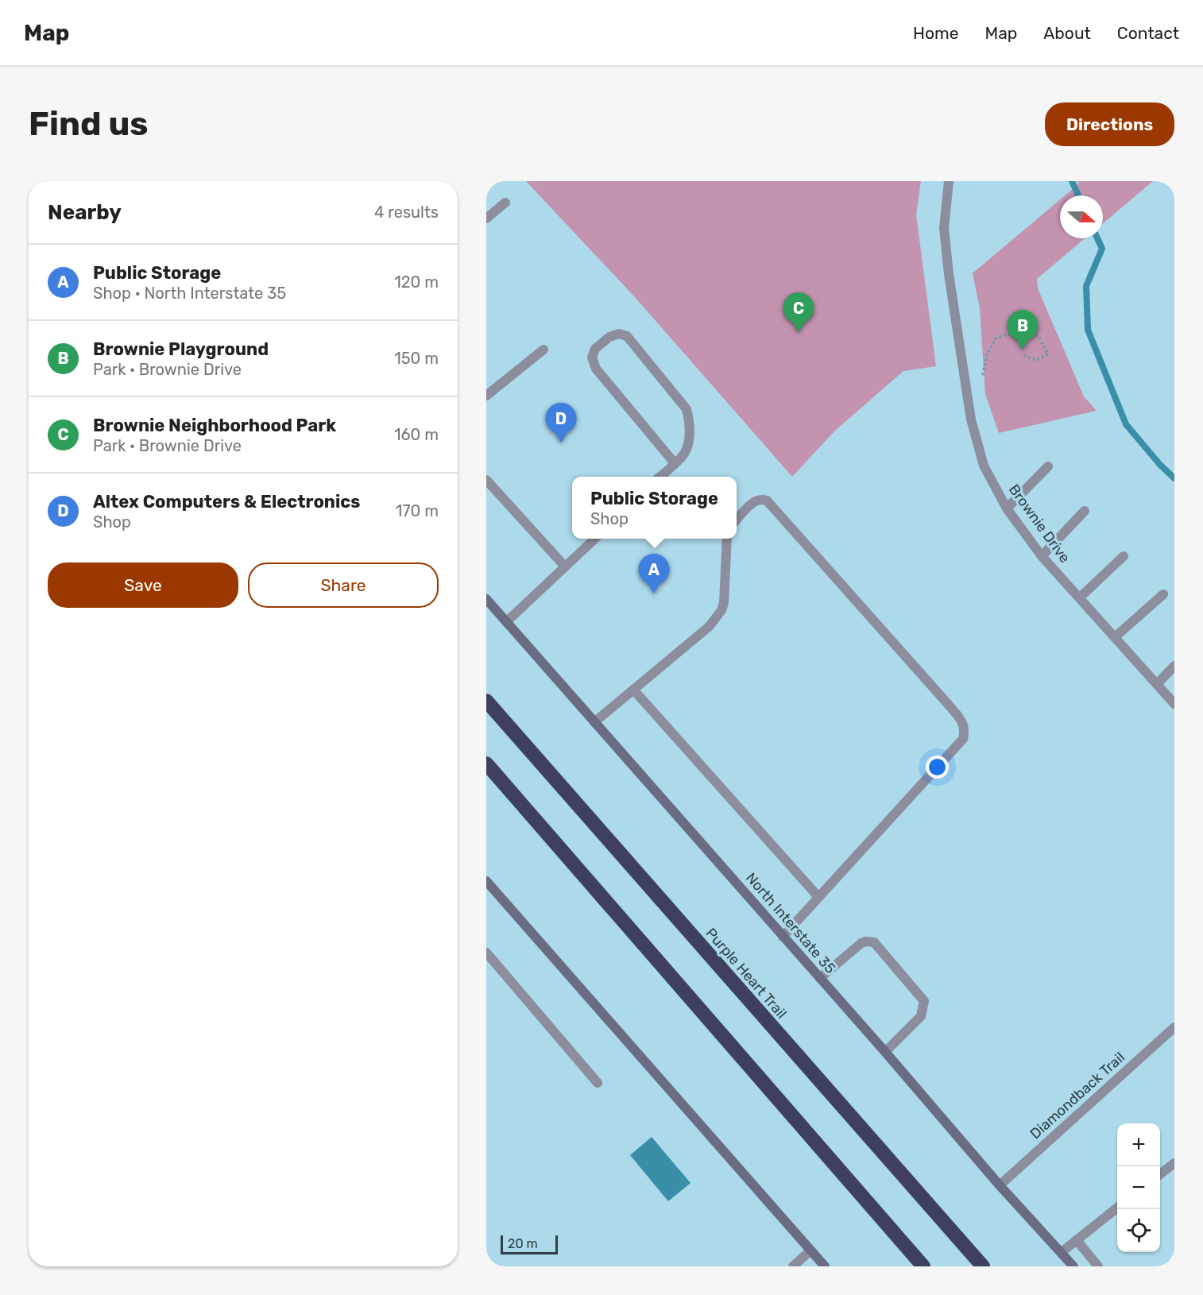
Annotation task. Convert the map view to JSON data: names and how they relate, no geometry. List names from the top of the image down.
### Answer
{
  "streets": {
    "highway": ["Purple Heart Trail"],
    "main road": ["North Interstate 35"],
    "street": ["Brownie Drive", "Diamondback Trail"]
  },
  "crossings": [
    ["North Interstate 35", "Diamondback Trail"]
  ],
  "scale_bar": "20 m",
  "north": "right",
  "page": {
    "header": "Map",
    "nav": [
      "Home",
      "Map",
      "About",
      "Contact"
    ],
    "buttons": [
      "Directions",
      ["Save", "Share"]
    ],
    "title": "Find us",
    "heading": ["Nearby", "4 results"],
    "list": [
      {
        "mark": "A",
        "name": "Public Storage",
        "note": "Shop · North Interstate 35",
        "value": "120 m"
      },
      {
        "mark": "B",
        "name": "Brownie Playground",
        "note": "Park · Brownie Drive",
        "value": "150 m"
      },
      {
        "mark": "C",
        "name": "Brownie Neighborhood Park",
        "note": "Park · Brownie Drive",
        "value": "160 m"
      },
      {
        "mark": "D",
        "name": "Altex Computers & Electronics",
        "note": "Shop",
        "value": "170 m"
      }
    ],
    "pins": [
      "C",
      "B",
      "D",
      "A"
    ],
    "popup": ["Public Storage", "Shop"],
    "map_buttons": ["+", "−"],
    "scale": "20 m"
  }
}
